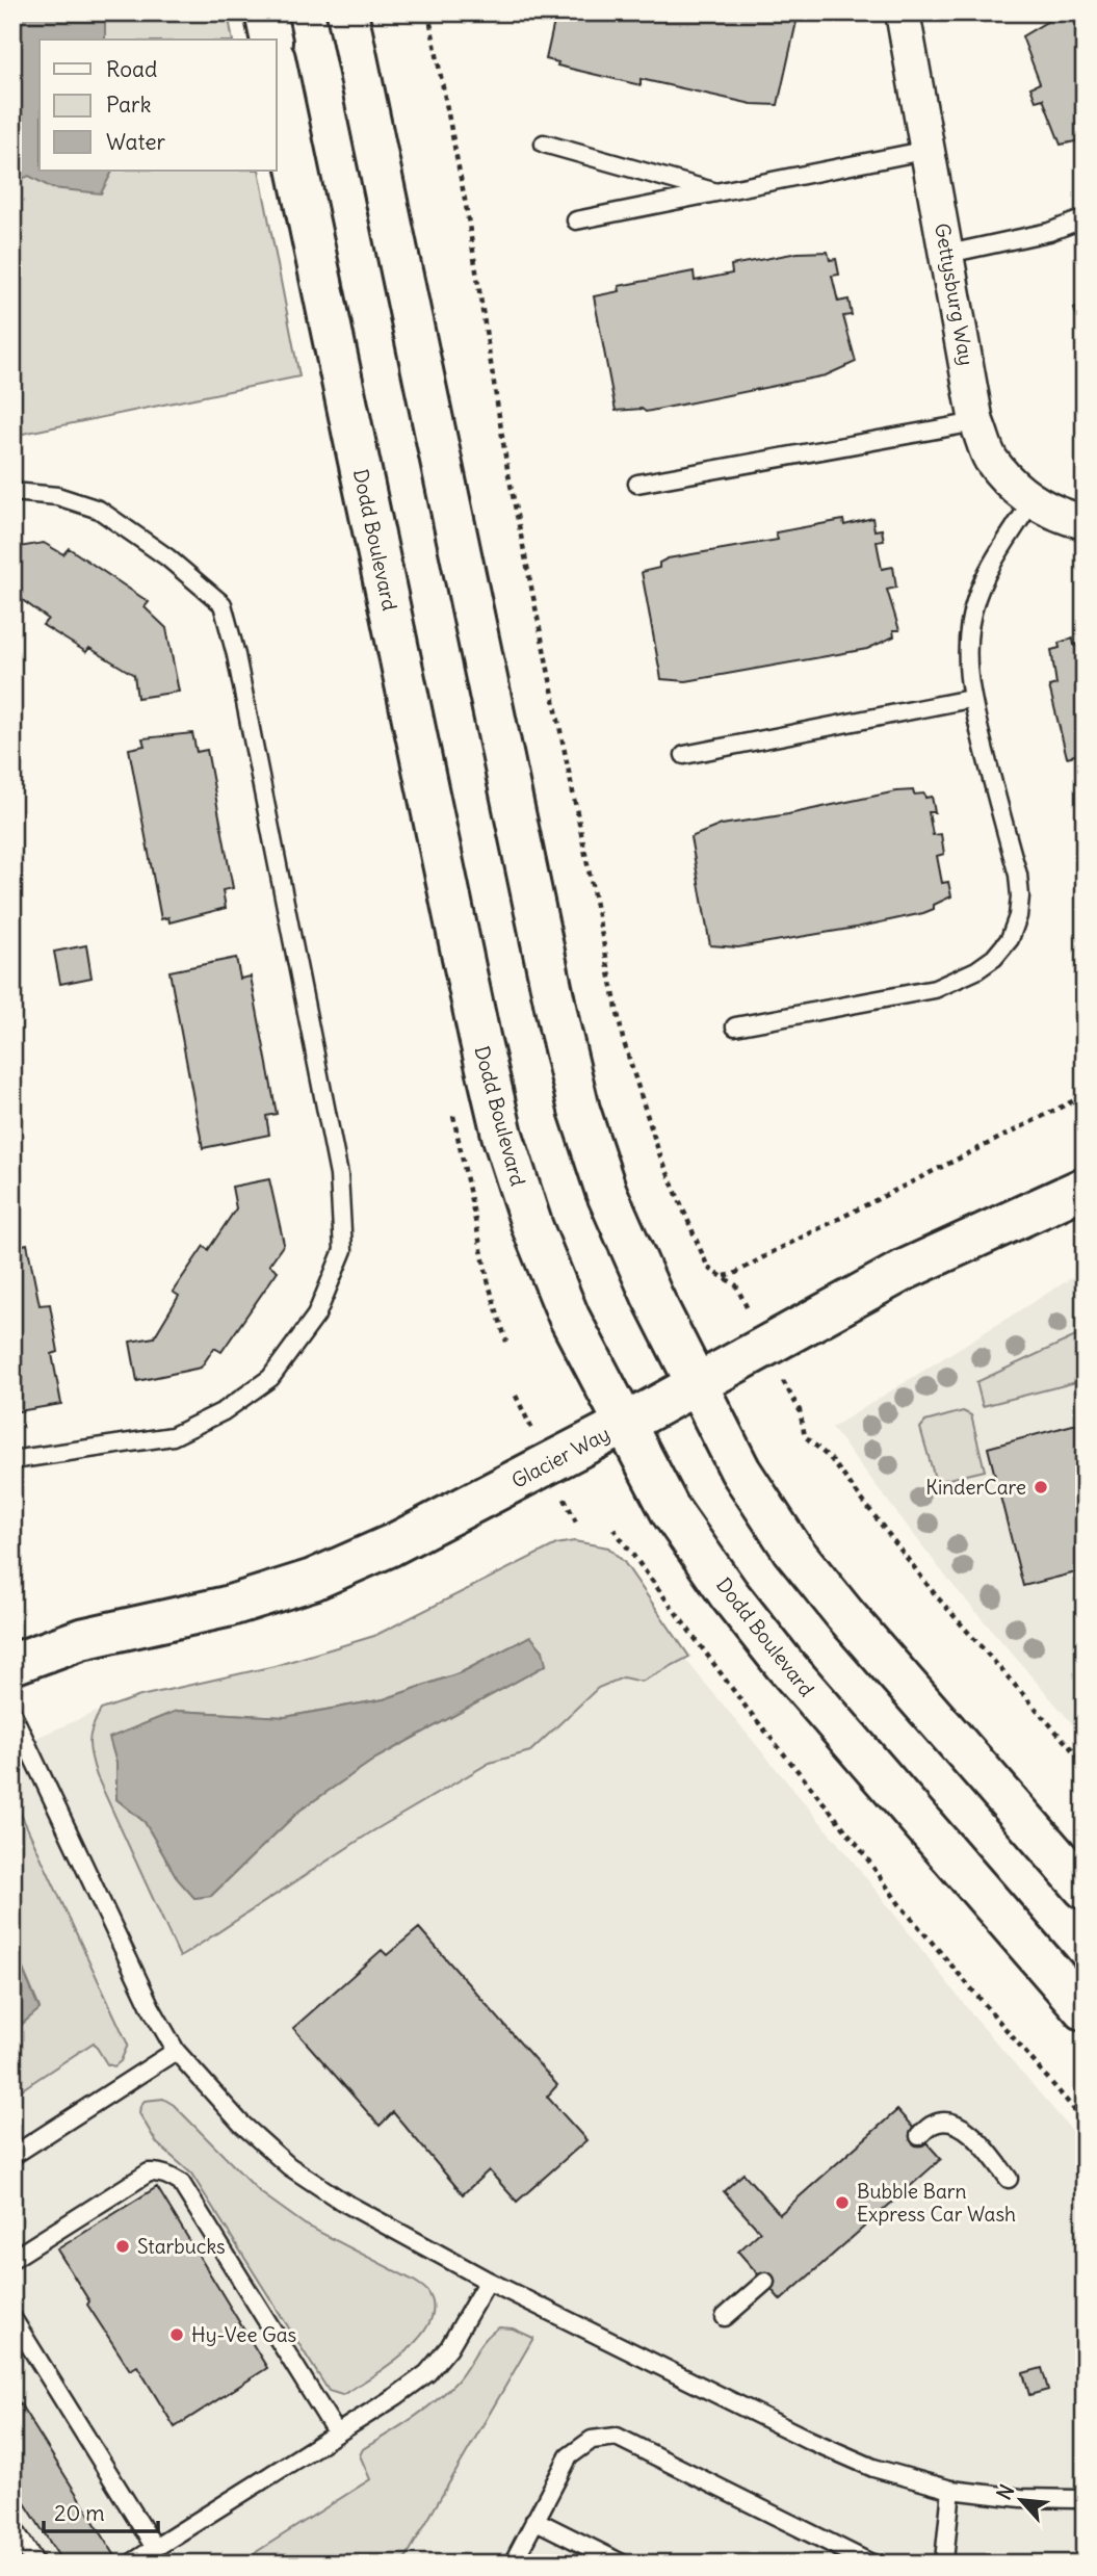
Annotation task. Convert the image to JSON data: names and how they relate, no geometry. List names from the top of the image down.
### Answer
{
  "streets": {
    "street": ["Gettysburg Way", "Dodd Boulevard", "Glacier Way"]
  },
  "crossings": [
    ["Dodd Boulevard", "Glacier Way"]
  ],
  "places": [
    "KinderCare",
    "Bubble Barn Express Car Wash",
    "Starbucks",
    "Hy-Vee Gas"
  ],
  "legend": ["Road", "Park", "Water"],
  "scale_bar": "20 m",
  "north": "top left"
}
